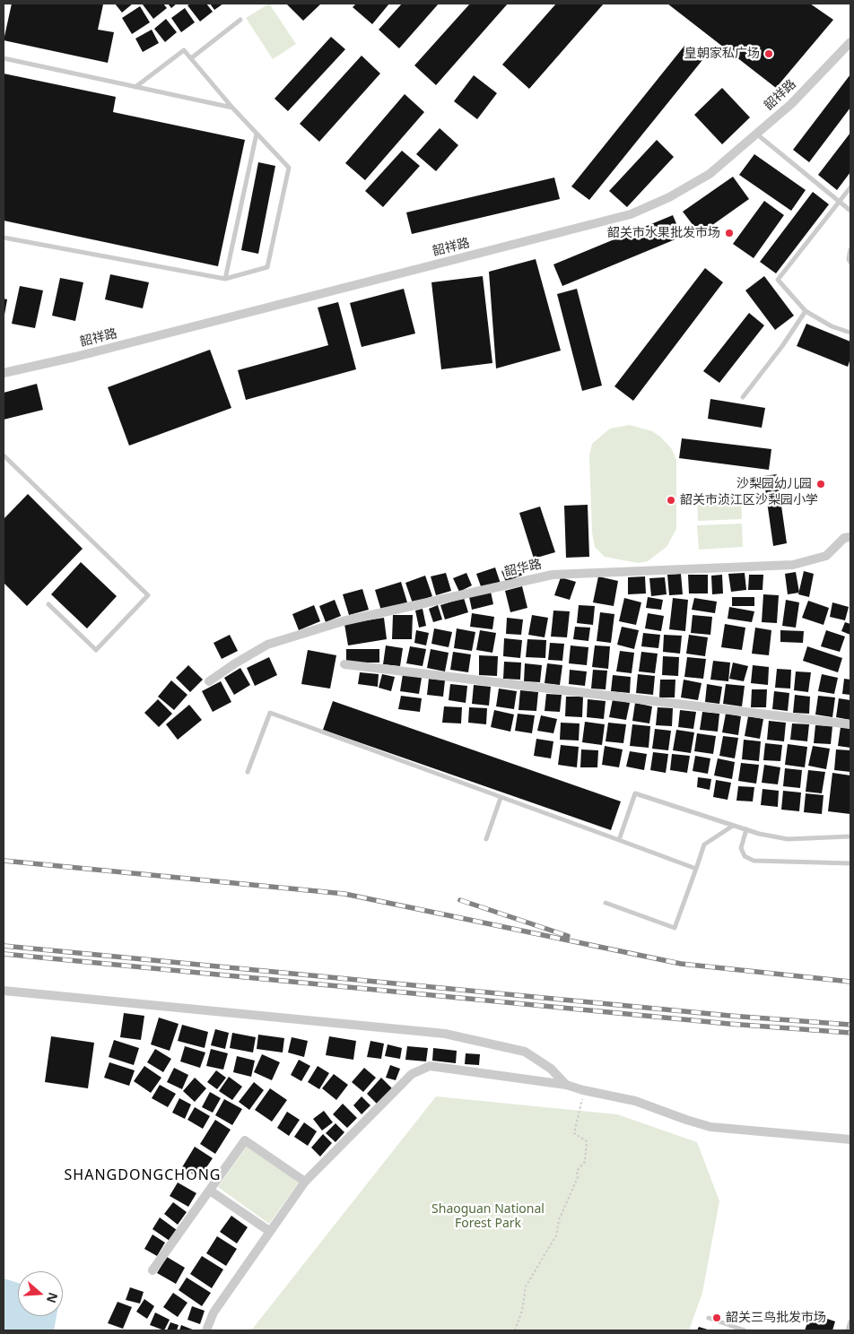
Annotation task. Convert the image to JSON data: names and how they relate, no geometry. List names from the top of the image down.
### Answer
{
  "streets": {
    "street": ["韶祥路", "韶华路"]
  },
  "districts": ["SHANGDONGCHONG"],
  "parks": ["Shaoguan National Forest Park"],
  "places": [
    "皇朝家私广场",
    "韶关市水果批发市场",
    "沙梨园幼儿园",
    "韶关市浈江区沙梨园小学",
    "韶关三鸟批发市场"
  ],
  "north": "right"
}
